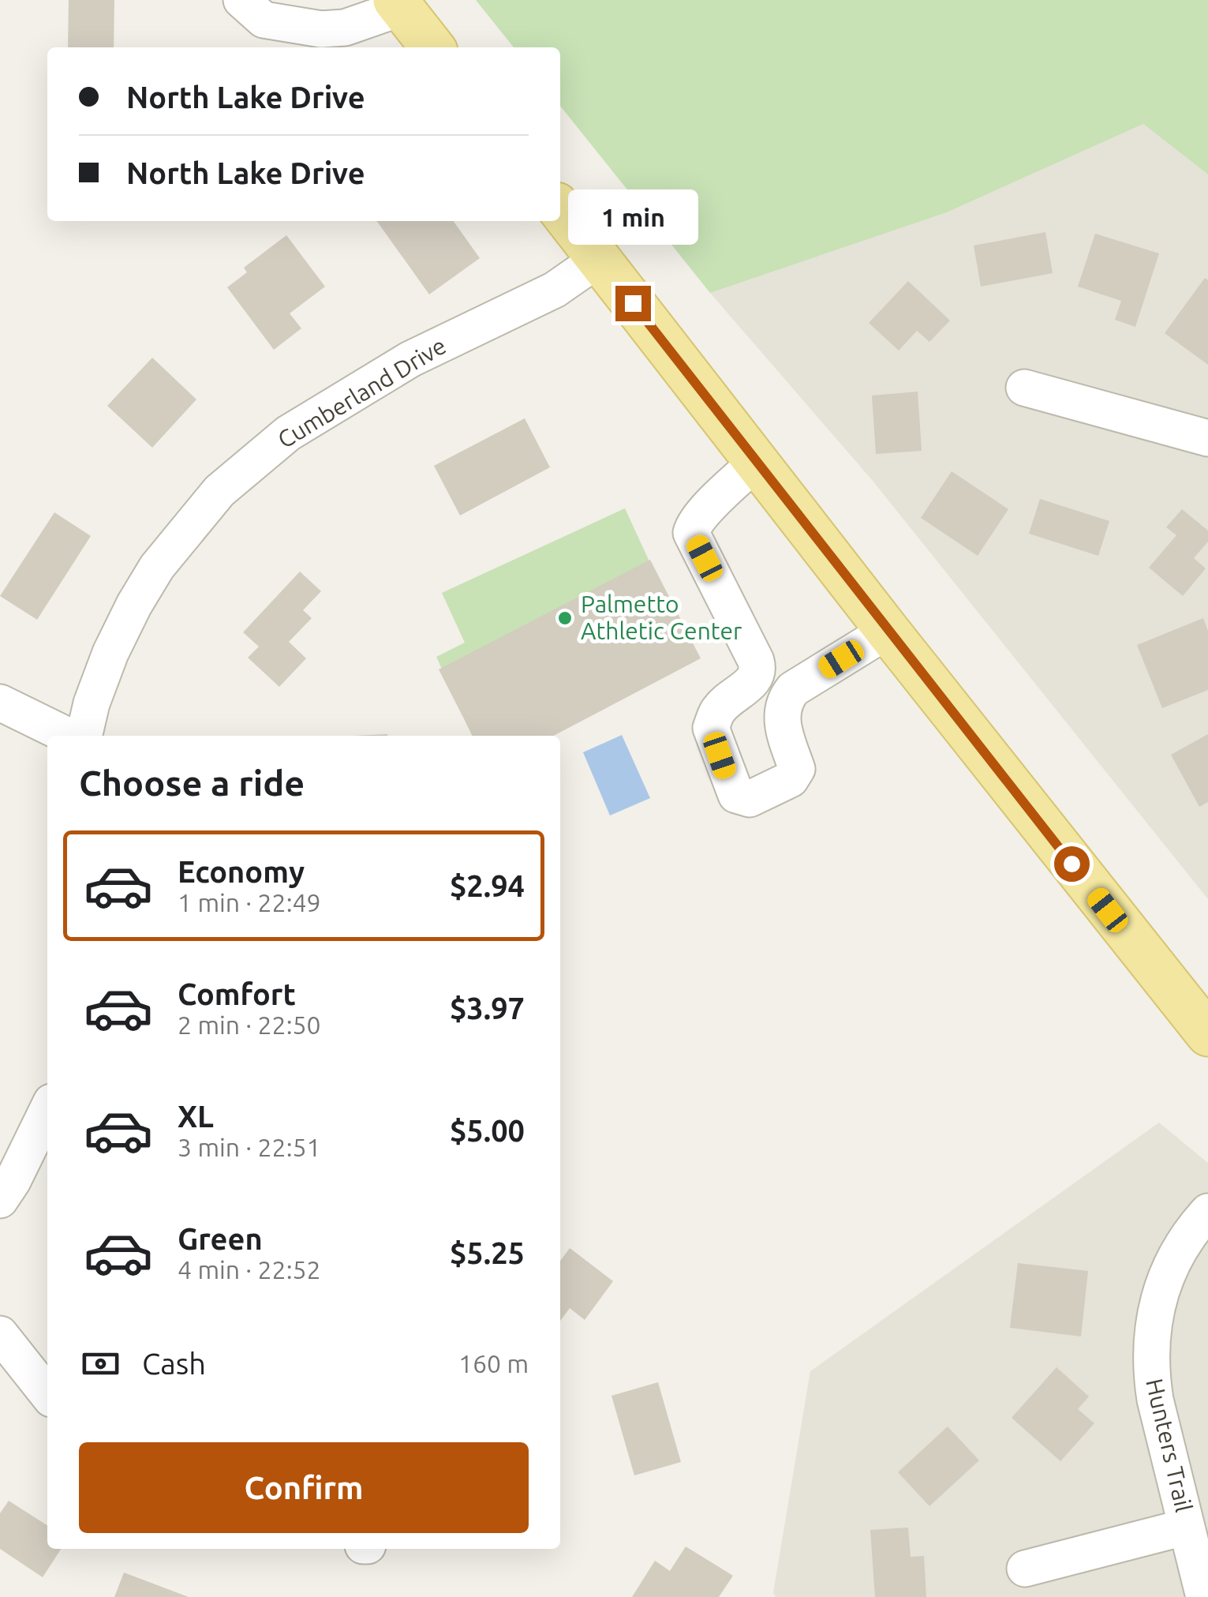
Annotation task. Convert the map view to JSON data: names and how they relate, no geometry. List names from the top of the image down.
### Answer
{
  "streets": {
    "street": ["Cumberland Drive", "Hunters Trail"]
  },
  "places": ["Palmetto Athletic Center"],
  "page": {
    "banner": ["North Lake Drive", "North Lake Drive"],
    "bubble": "1 min",
    "heading": "Choose a ride",
    "list": [
      {
        "name": "Economy",
        "note": "1 min · 22:49",
        "value": "$2.94"
      },
      {
        "name": "Comfort",
        "note": "2 min · 22:50",
        "value": "$3.97"
      },
      {
        "name": "XL",
        "note": "3 min · 22:51",
        "value": "$5.00"
      },
      {
        "name": "Green",
        "note": "4 min · 22:52",
        "value": "$5.25"
      }
    ],
    "pay": ["Cash", "160 m"],
    "buttons": "Confirm"
  }
}
